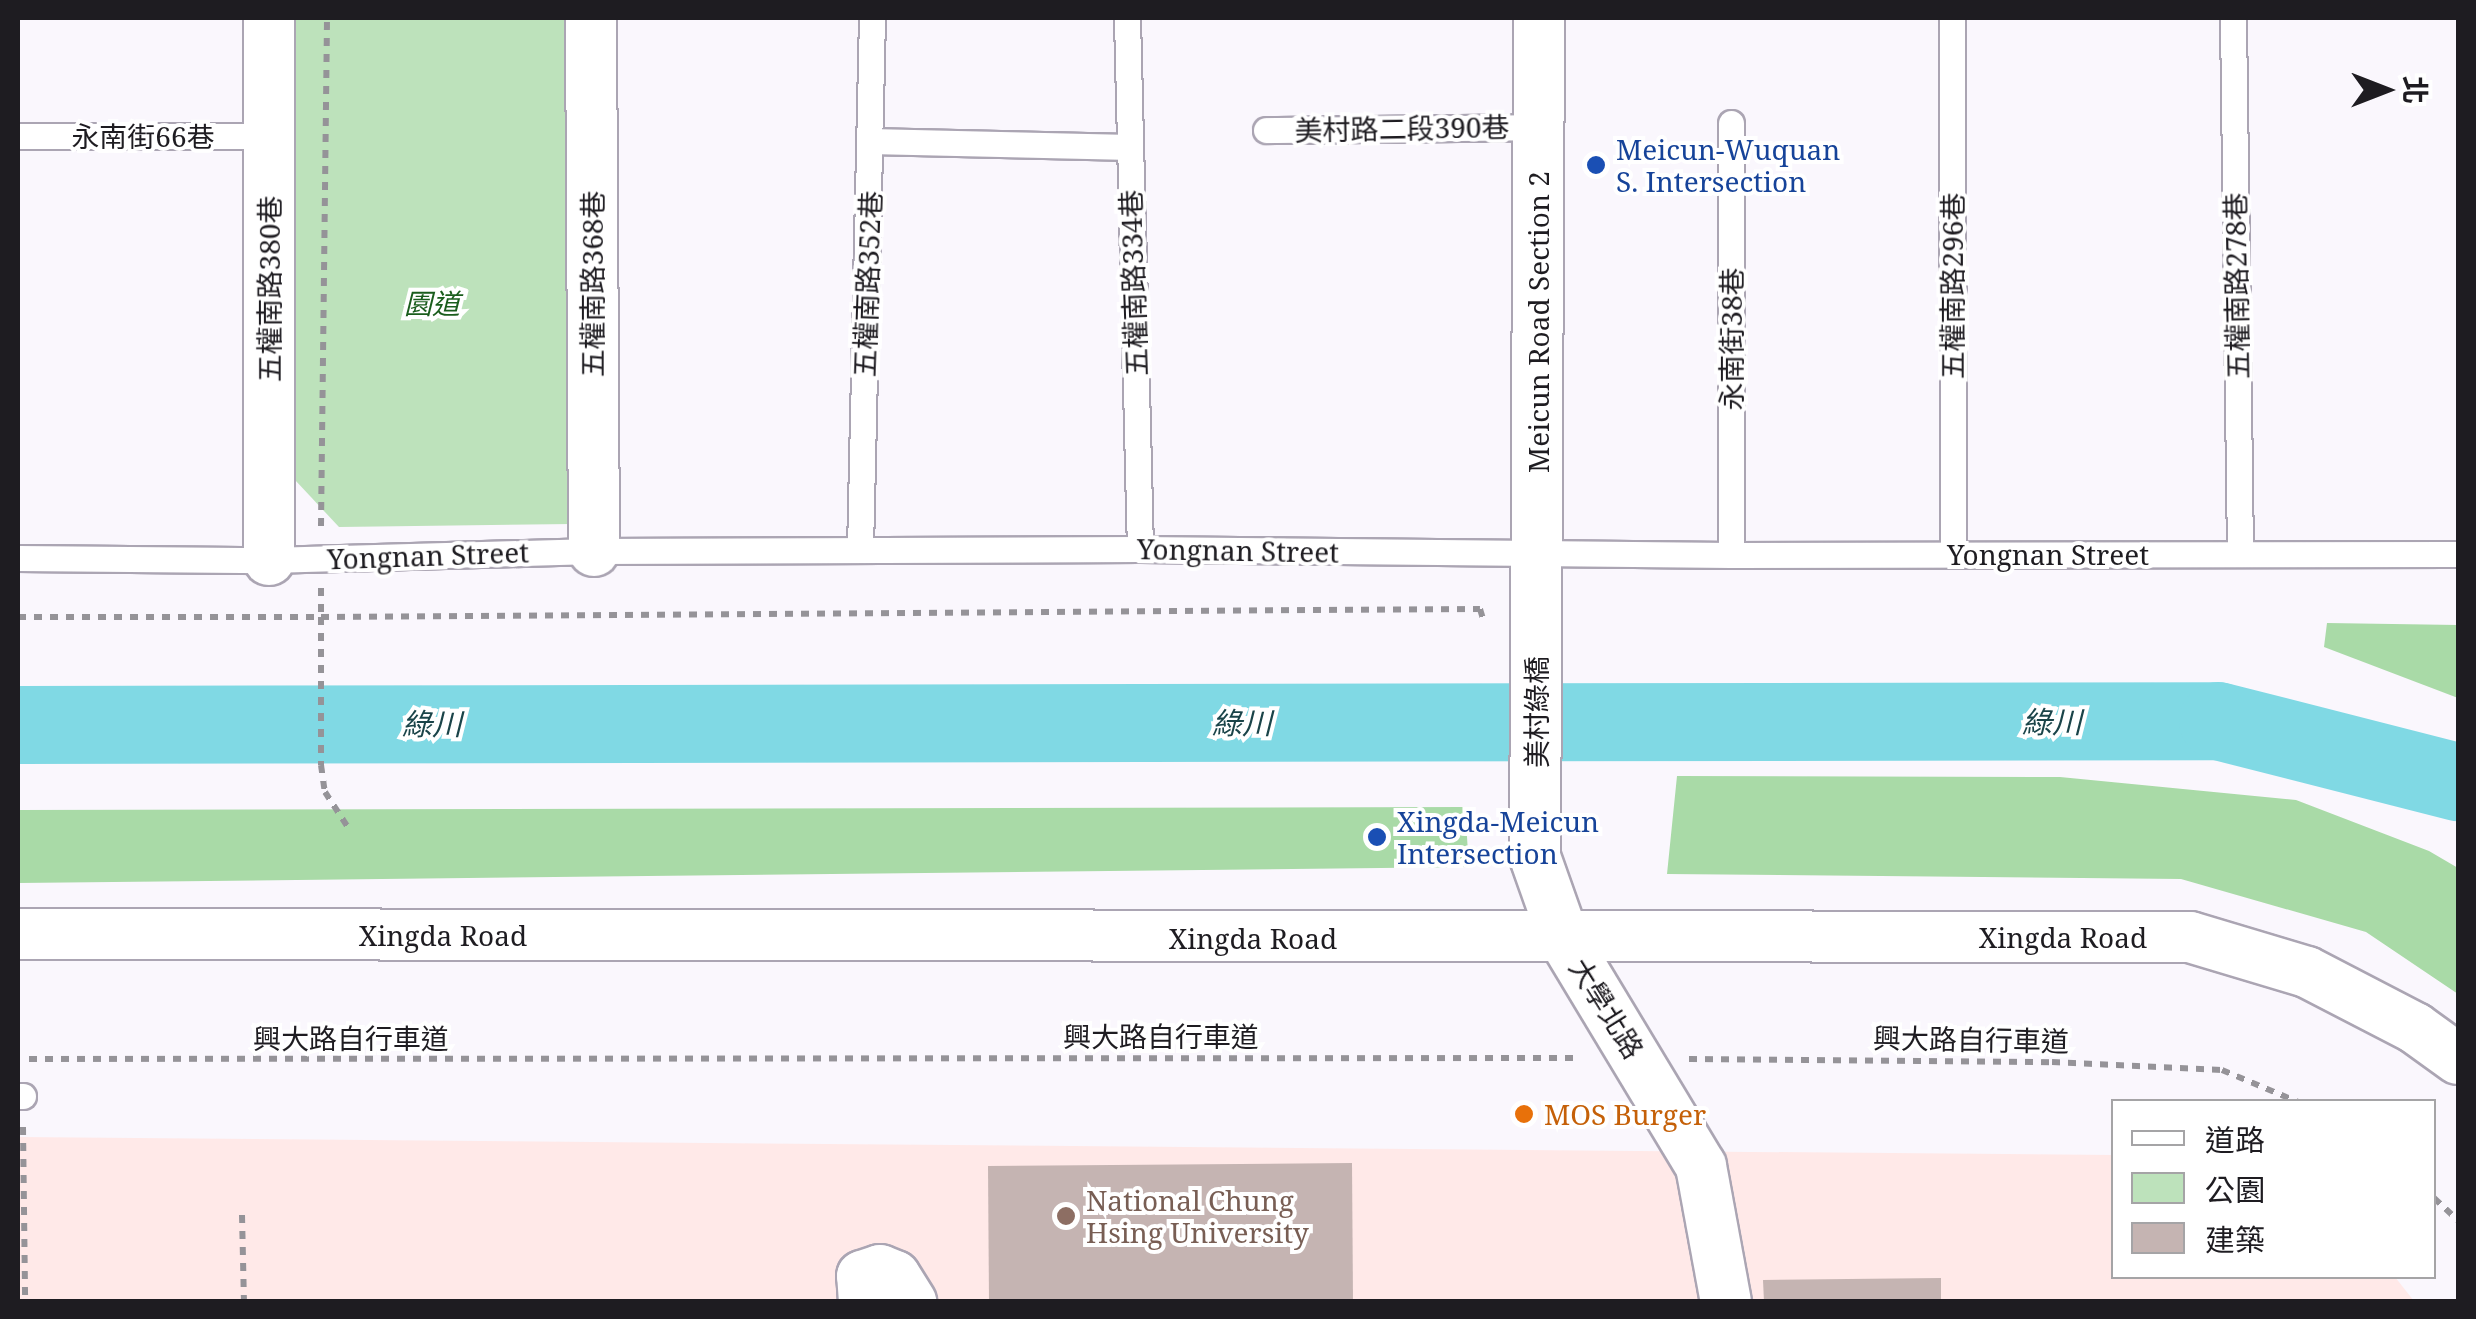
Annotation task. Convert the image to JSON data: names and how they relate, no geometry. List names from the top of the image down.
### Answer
{
  "streets": {
    "street": [
      "五權南路368巷",
      "五權南路380巷",
      "Meicun Road Section 2",
      "美村綠橋",
      "Xingda Road",
      "大學北路"
    ],
    "lane": [
      "美村路二段390巷",
      "永南街66巷",
      "五權南路334巷",
      "五權南路352巷",
      "五權南路296巷",
      "五權南路278巷",
      "永南街38巷",
      "Yongnan Street"
    ],
    "path": ["興大路自行車道"]
  },
  "crossings": [
    ["美村路二段390巷", "Meicun Road Section 2"],
    ["永南街66巷", "五權南路380巷"],
    ["五權南路334巷", "Yongnan Street"],
    ["五權南路368巷", "Yongnan Street"],
    ["五權南路352巷", "Yongnan Street"],
    ["五權南路296巷", "Yongnan Street"],
    ["五權南路278巷", "Yongnan Street"],
    ["五權南路380巷", "Yongnan Street"],
    ["Meicun Road Section 2", "Yongnan Street"],
    ["Meicun Road Section 2", "美村綠橋"],
    ["永南街38巷", "Yongnan Street"],
    ["美村綠橋", "Xingda Road"],
    ["美村綠橋", "大學北路"],
    ["Xingda Road", "大學北路"],
    ["大學北路", "興大路自行車道"]
  ],
  "water": ["綠川"],
  "parks": ["園道"],
  "places": [
    "Meicun-Wuquan S. Intersection",
    "Xingda-Meicun Intersection",
    "MOS Burger",
    "National Chung Hsing University"
  ],
  "legend": ["道路", "公園", "建築"],
  "north": "right"
}
